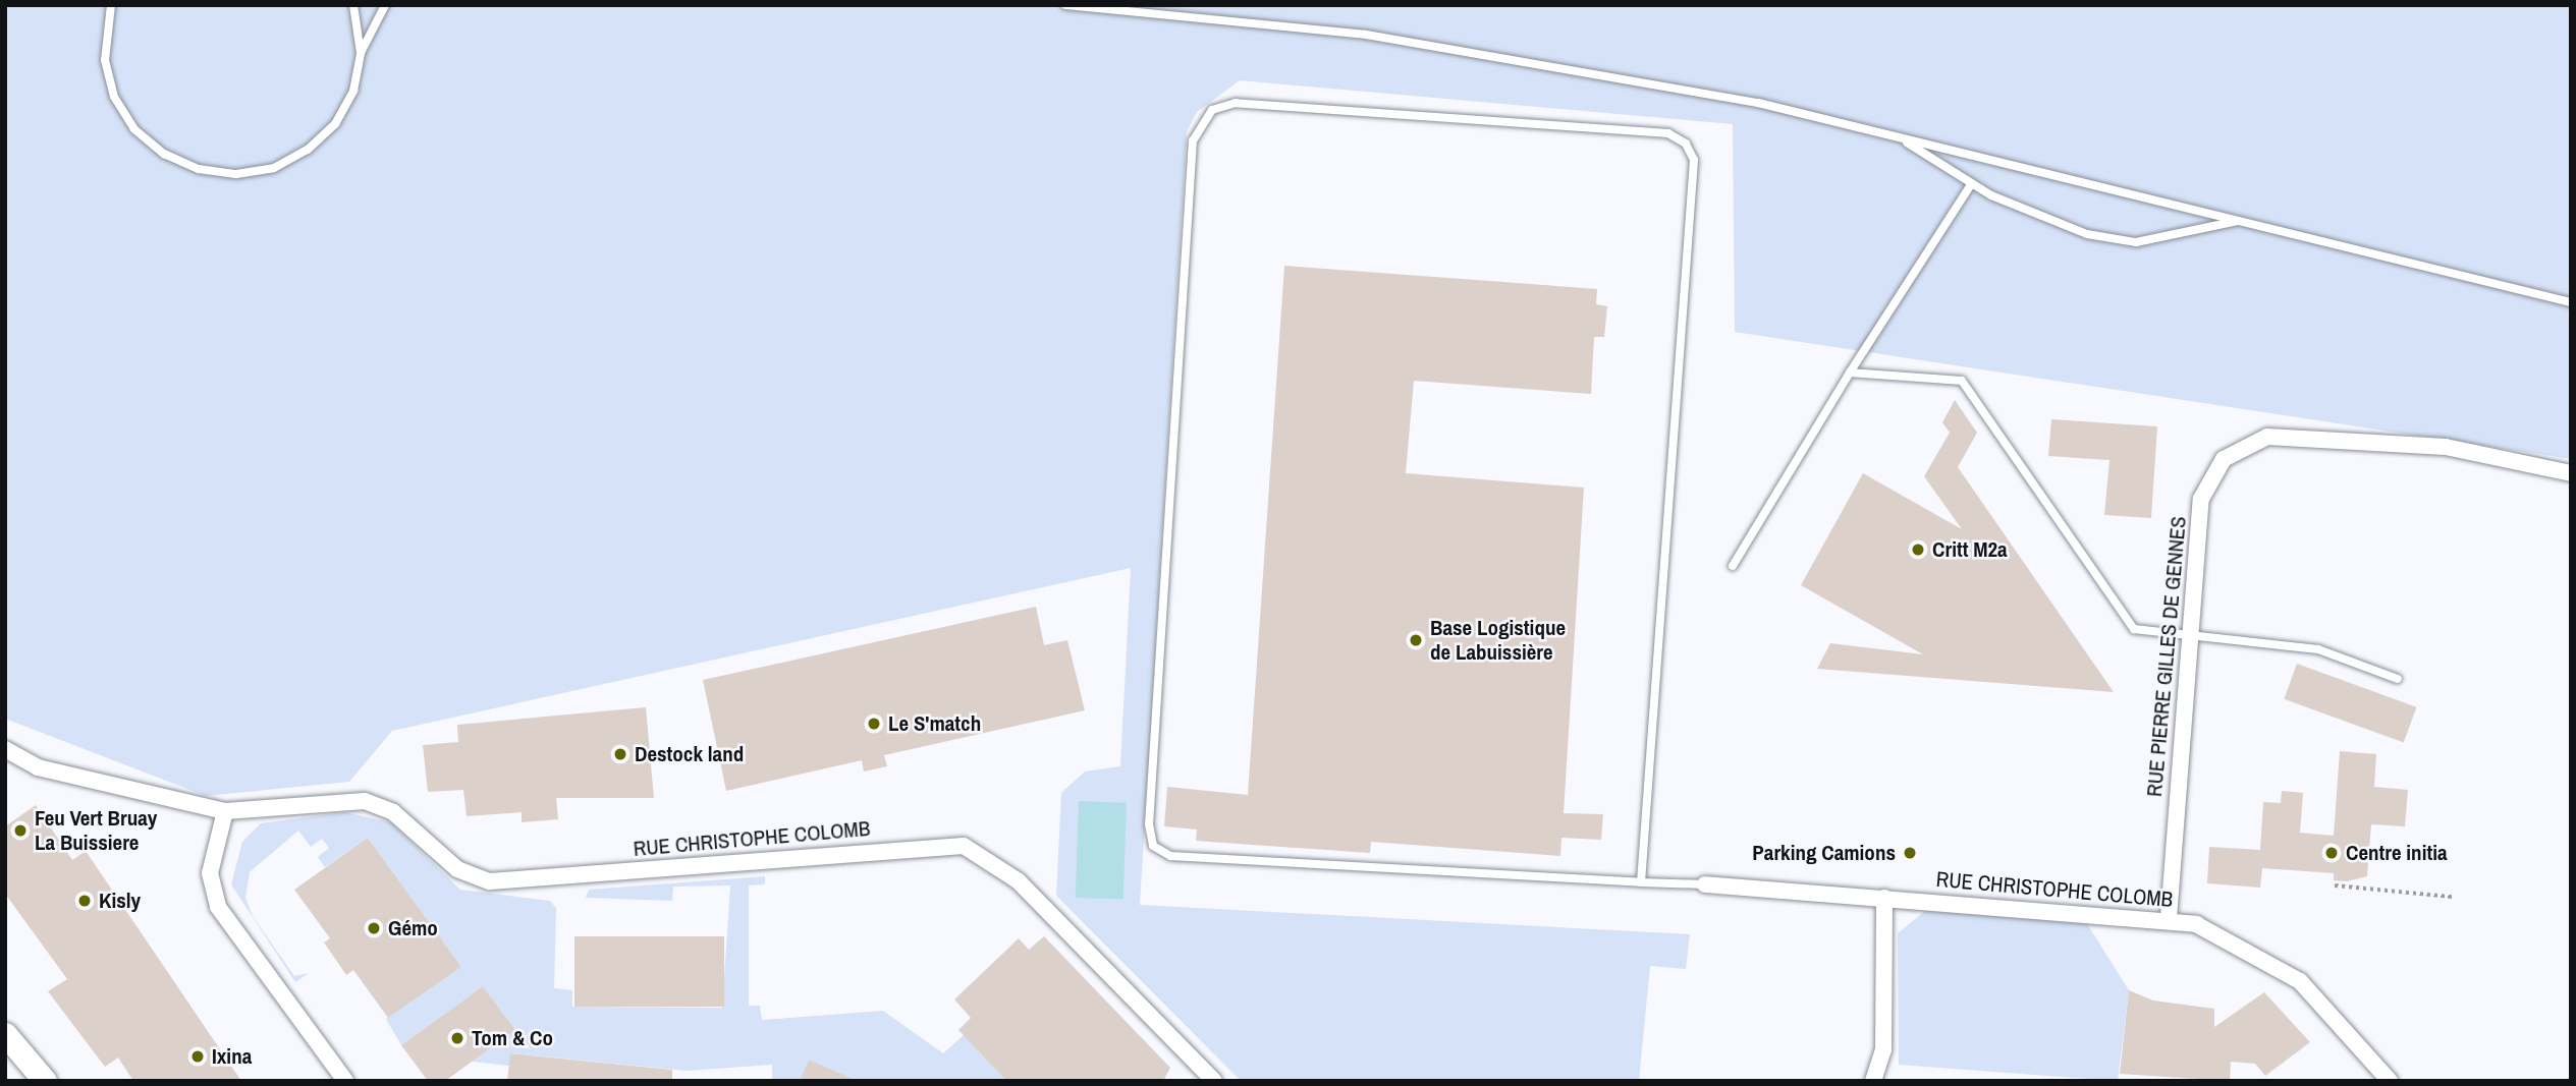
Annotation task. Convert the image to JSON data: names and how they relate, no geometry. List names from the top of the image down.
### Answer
{
  "streets": {
    "street": ["RUE PIERRE GILLES DE GENNES", "RUE CHRISTOPHE COLOMB"]
  },
  "crossings": [
    ["RUE PIERRE GILLES DE GENNES", "RUE CHRISTOPHE COLOMB"]
  ],
  "places": [
    "Critt M2a",
    "Base Logistique de Labuissière",
    "Le S'match",
    "Destock land",
    "Feu Vert Bruay La Buissiere",
    "Parking Camions",
    "Centre initia",
    "Kisly",
    "Gémo",
    "Tom & Co",
    "Ixina"
  ]
}
